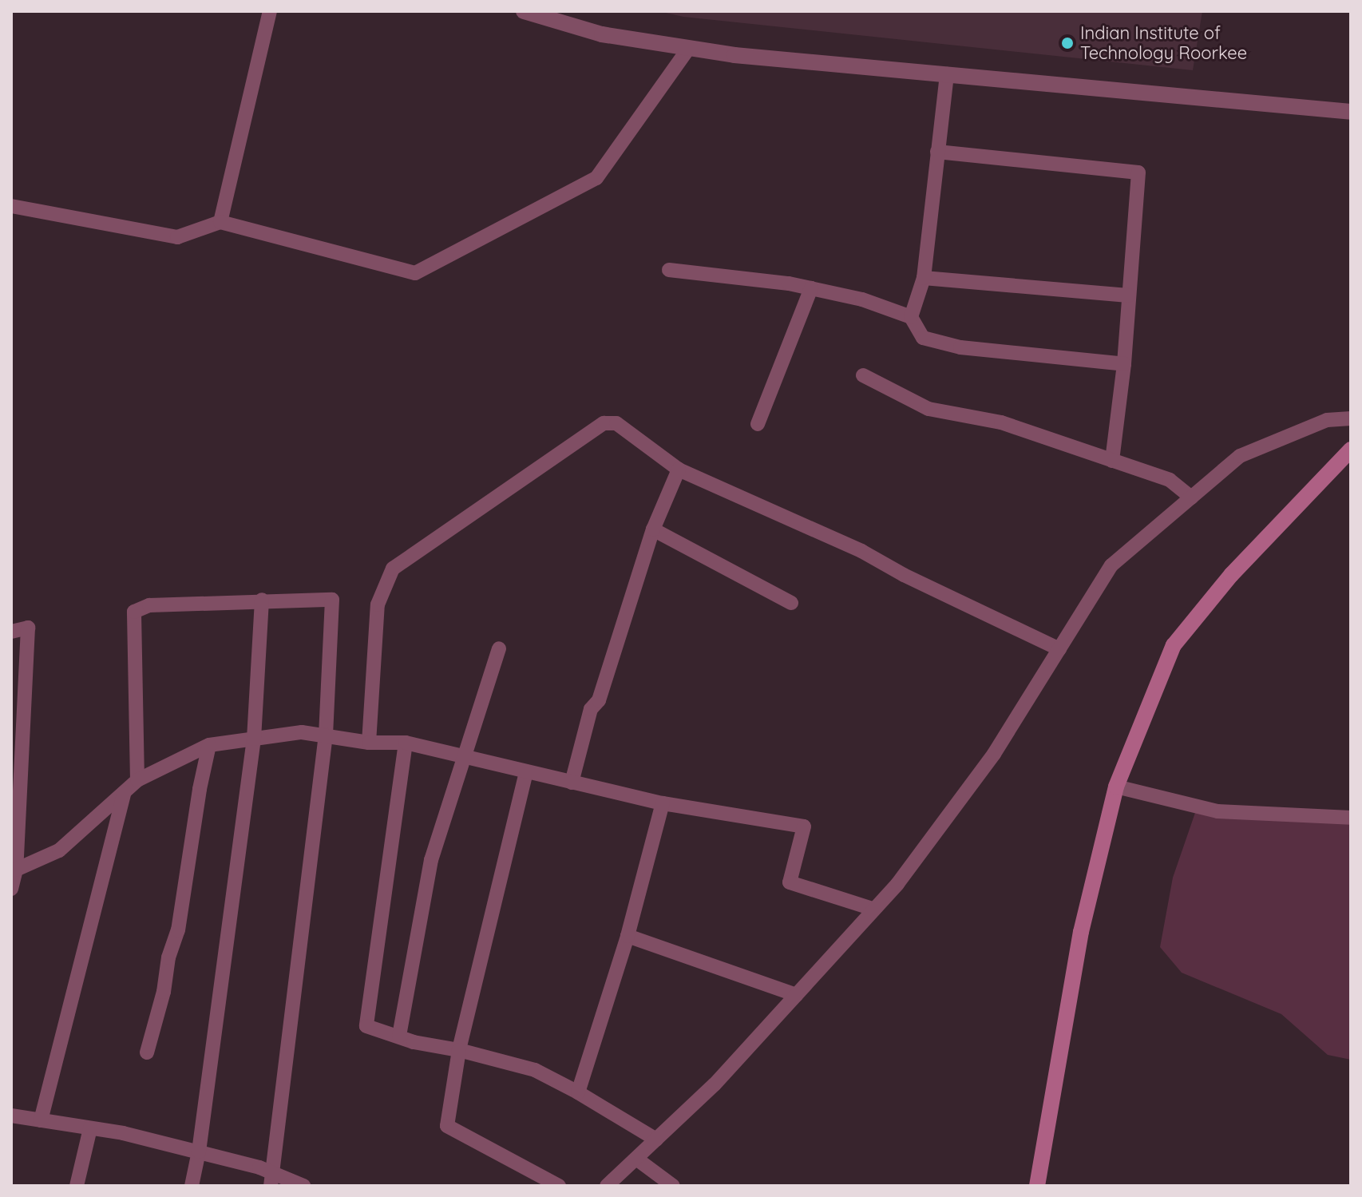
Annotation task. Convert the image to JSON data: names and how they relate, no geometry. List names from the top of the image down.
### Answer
{
  "places": ["Indian Institute of Technology Roorkee"]
}
